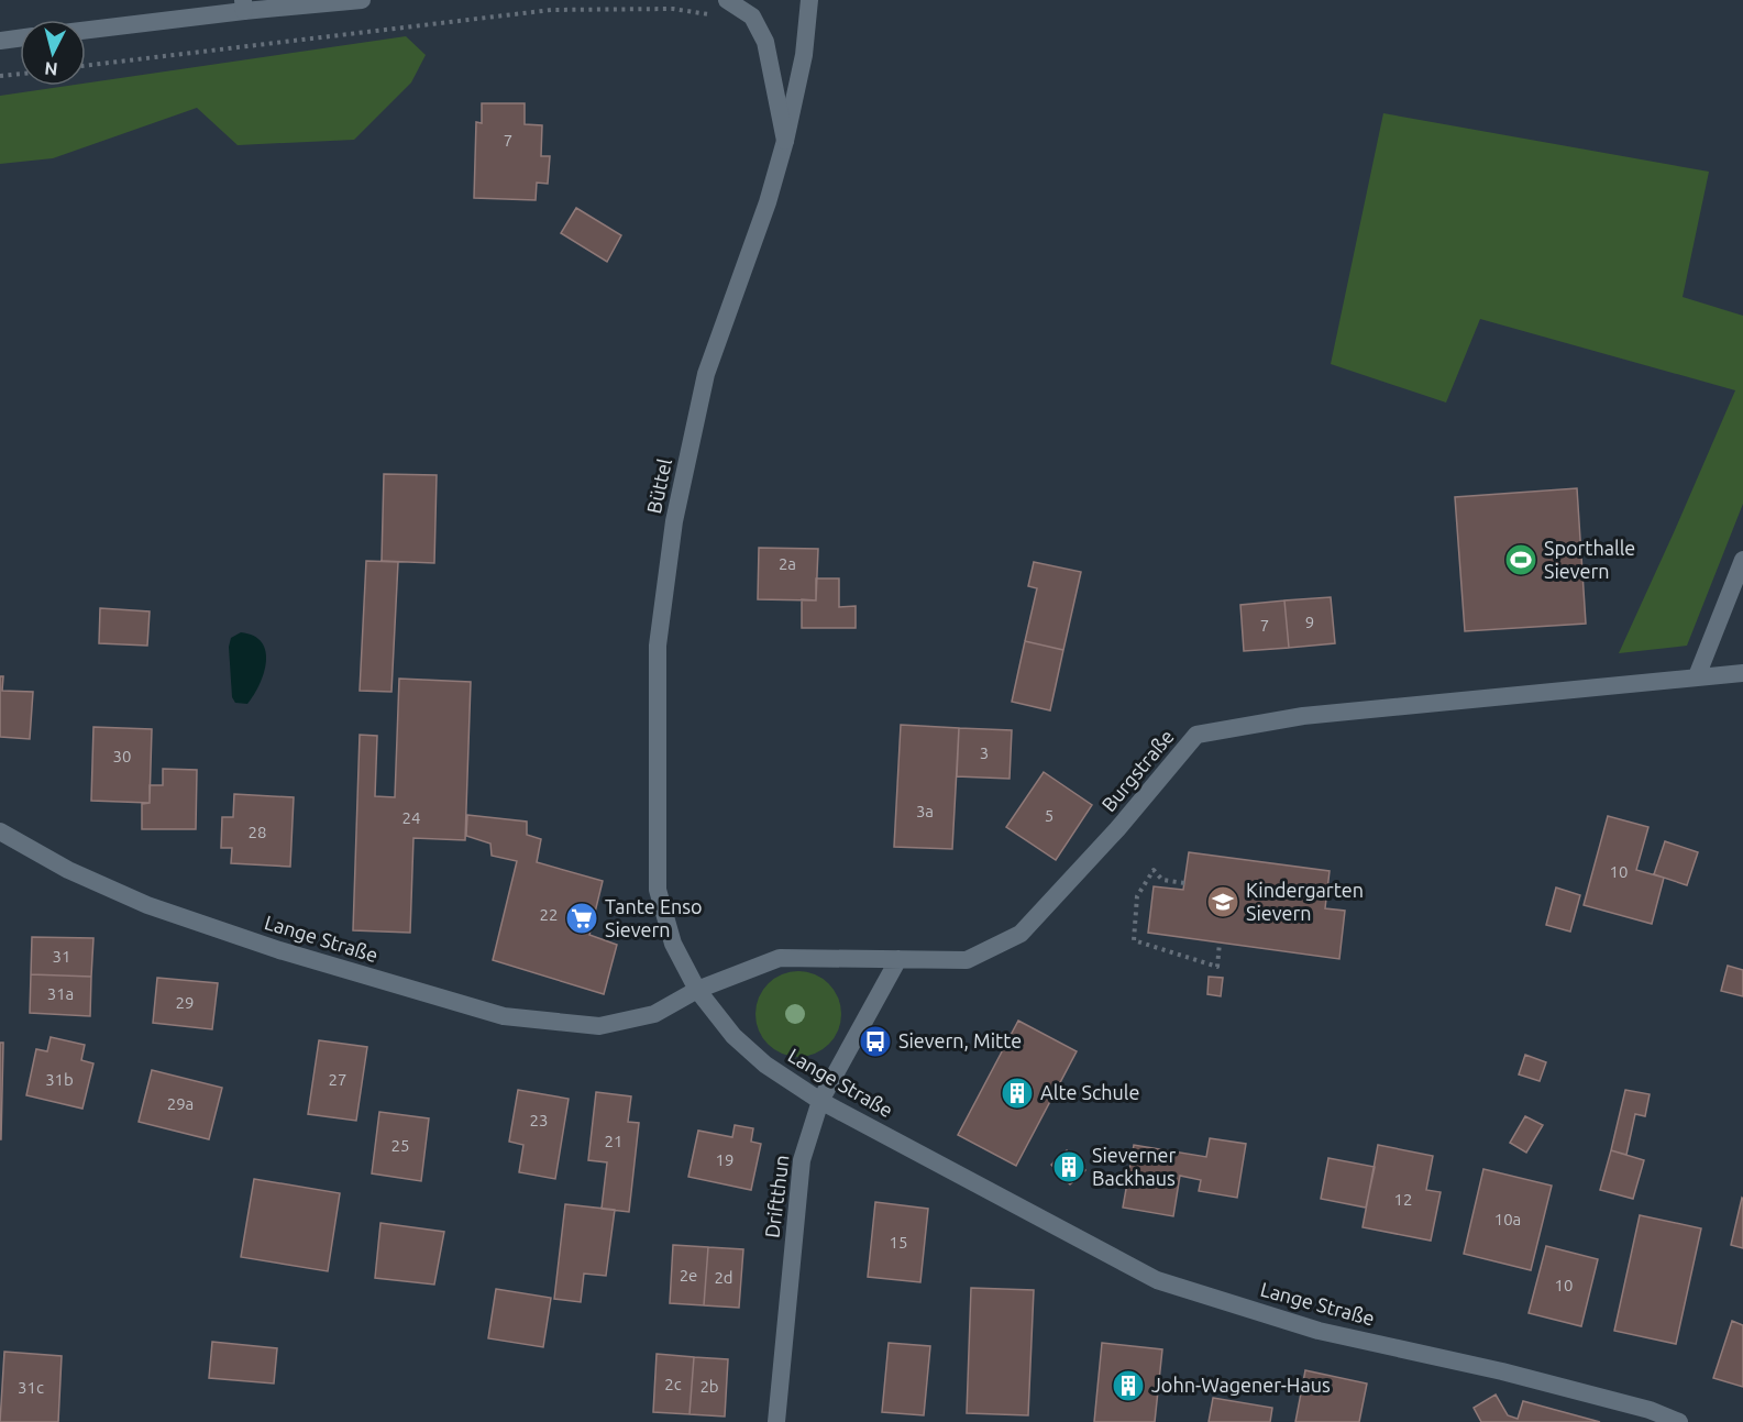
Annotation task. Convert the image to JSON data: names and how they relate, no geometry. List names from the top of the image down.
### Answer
{
  "streets": {
    "street": [
      "Büttel",
      "Burgstraße",
      "Lange Straße",
      "Driftthun"
    ]
  },
  "crossings": [
    ["Büttel", "Burgstraße"],
    ["Büttel", "Lange Straße"],
    ["Burgstraße", "Lange Straße"],
    ["Burgstraße", "Driftthun"],
    ["Lange Straße", "Driftthun"]
  ],
  "places": {
    "sports": ["Sporthalle Sievern"],
    "school or university": ["Kindergarten Sievern"],
    "supermarket": ["Tante Enso Sievern"],
    "bus stop": ["Sievern, Mitte"],
    "building": ["Alte Schule", "Sieverner Backhaus", "John-Wagener-Haus"]
  },
  "house_numbers": [
    "7",
    "2a",
    "9",
    "7",
    "3",
    "30",
    "3a",
    "5",
    "24",
    "28",
    "10",
    "22",
    "31",
    "31a",
    "29",
    "31b",
    "27",
    "29a",
    "23",
    "21",
    "25",
    "19",
    "12",
    "10a",
    "15",
    "2e",
    "2d",
    "10",
    "2c",
    "2b",
    "31c"
  ],
  "north": "bottom"
}
